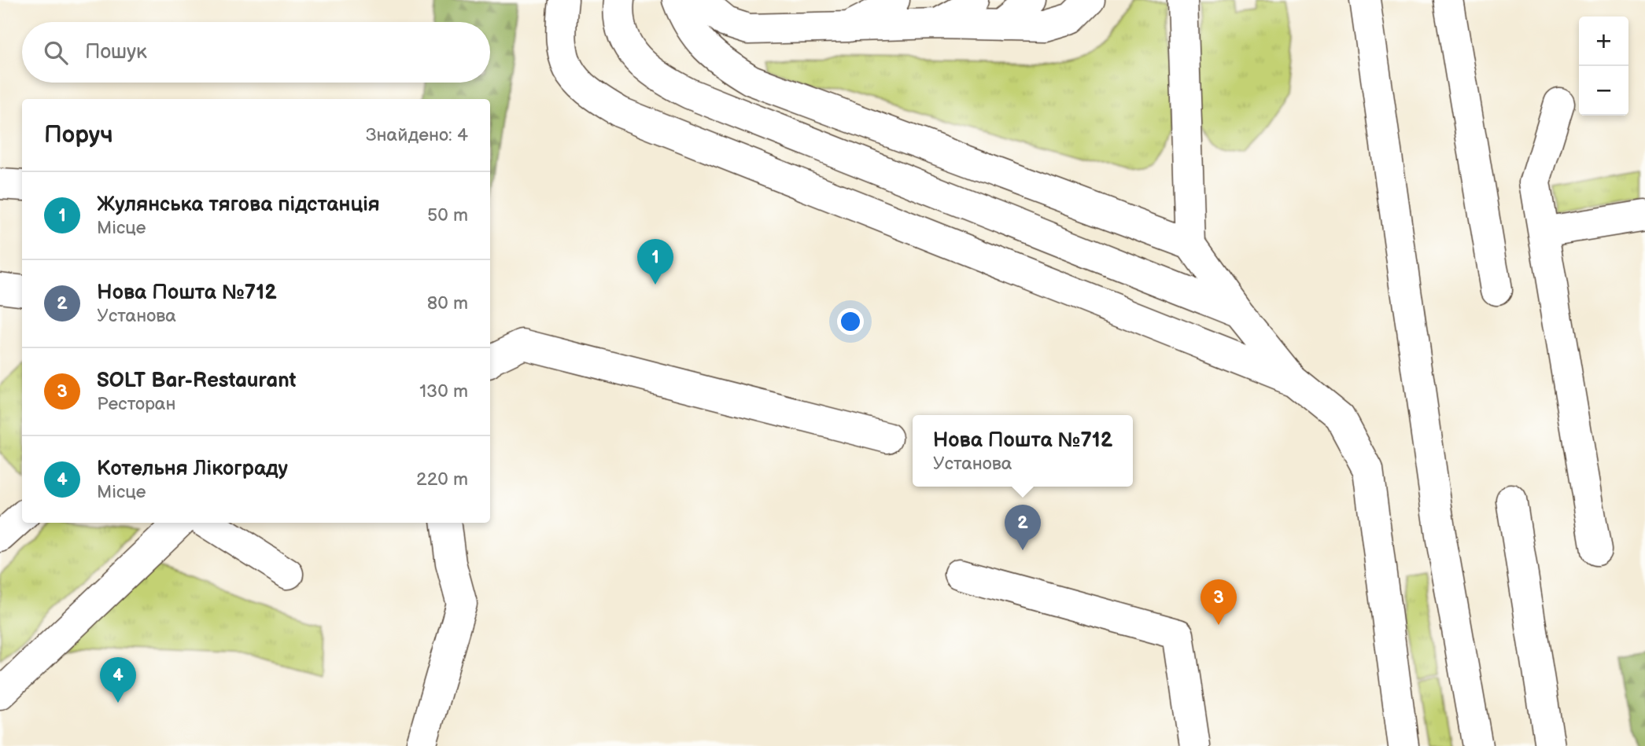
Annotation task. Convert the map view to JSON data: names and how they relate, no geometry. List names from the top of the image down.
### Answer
{
  "page": {
    "map_buttons": ["+", "−"],
    "search": "Пошук",
    "heading": ["Поруч", "Знайдено: 4"],
    "list": [
      {
        "mark": "1",
        "name": "Жулянська тягова підстанція",
        "note": "Місце",
        "value": "50 m"
      },
      {
        "mark": "2",
        "name": "Нова Пошта №712",
        "note": "Установа",
        "value": "80 m"
      },
      {
        "mark": "3",
        "name": "SOLT Bar-Restaurant",
        "note": "Ресторан",
        "value": "130 m"
      },
      {
        "mark": "4",
        "name": "Котельня Лікограду",
        "note": "Місце",
        "value": "220 m"
      }
    ],
    "pins": [
      "1",
      "2",
      "3",
      "4"
    ],
    "popup": ["Нова Пошта №712", "Установа"]
  }
}
